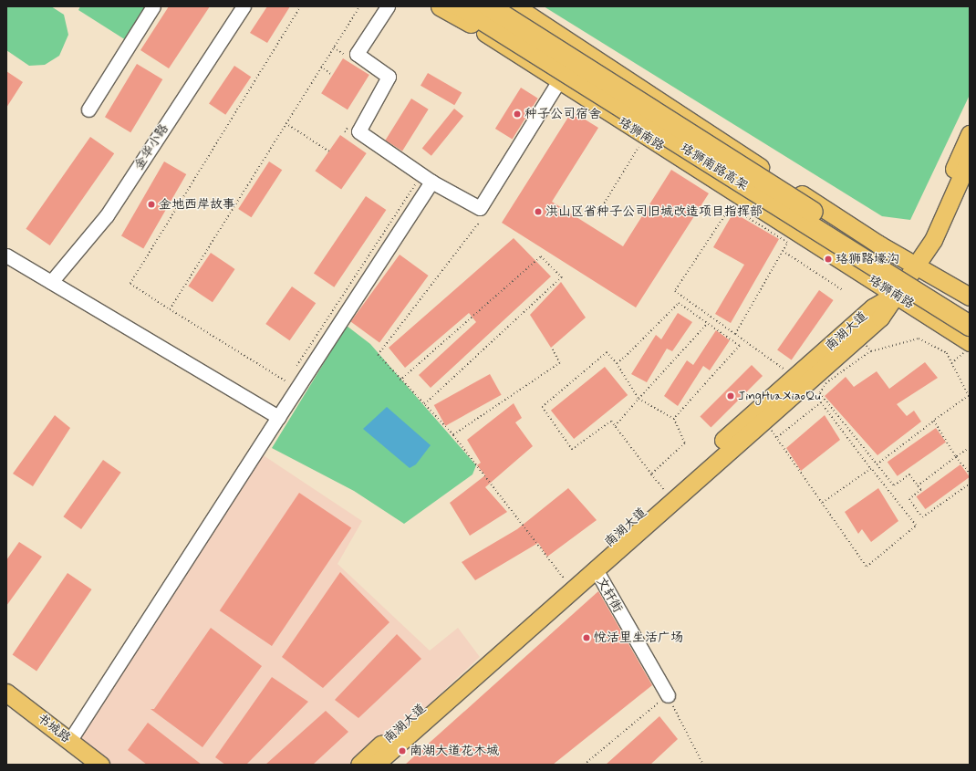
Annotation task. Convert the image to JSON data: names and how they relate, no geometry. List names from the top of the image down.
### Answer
{
  "streets": {
    "highway": ["珞狮南路高架"],
    "main road": ["珞狮南路", "南湖大道", "书城路"],
    "street": ["金华小路", "文轩街"]
  },
  "crossings": [
    ["珞狮南路", "珞狮南路高架"],
    ["珞狮南路", "南湖大道"],
    ["南湖大道", "文轩街"]
  ],
  "places": [
    "种子公司宿舍",
    "金地西岸故事",
    "洪山区省种子公司旧城改造项目指挥部",
    "珞狮路壕沟",
    "JingHuaXiaoQu",
    "悦活里生活广场",
    "南湖大道花木城"
  ]
}
